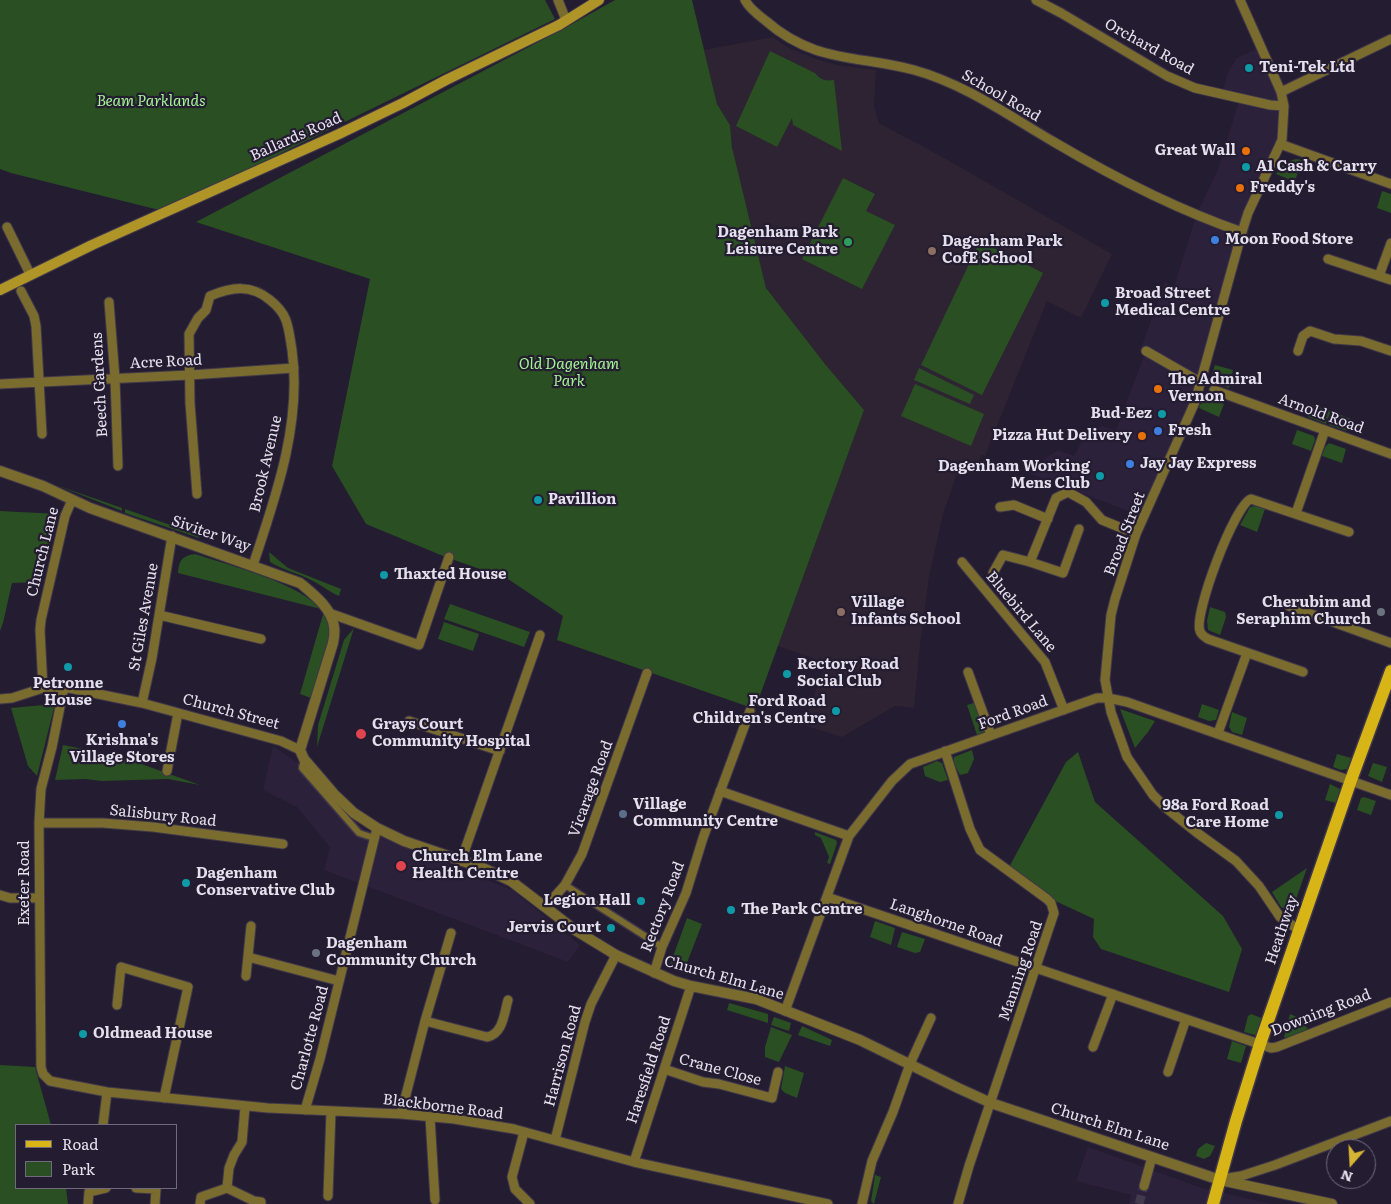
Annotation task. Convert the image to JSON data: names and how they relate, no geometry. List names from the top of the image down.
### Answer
{
  "streets": {
    "main road": ["Ballards Road", "Heathway"],
    "street": [
      "Orchard Road",
      "School Road",
      "Acre Road",
      "Beech Gardens",
      "Arnold Road",
      "Brook Avenue",
      "Siviter Way",
      "Broad Street",
      "Church Lane",
      "Bluebird Lane",
      "St Giles Avenue",
      "Church Street",
      "Ford Road",
      "Vicarage Road",
      "Salisbury Road",
      "Exeter Road",
      "Rectory Road",
      "Langhorne Road",
      "Manning Road",
      "Church Elm Lane",
      "Downing Road",
      "Charlotte Road",
      "Harrison Road",
      "Haresfield Road",
      "Crane Close",
      "Blackborne Road"
    ]
  },
  "crossings": [
    ["Orchard Road", "Broad Street"],
    ["School Road", "Broad Street"],
    ["Acre Road", "Beech Gardens"],
    ["Acre Road", "Brook Avenue"],
    ["Brook Avenue", "Siviter Way"],
    ["Siviter Way", "Church Lane"],
    ["Siviter Way", "St Giles Avenue"],
    ["Siviter Way", "Church Street"],
    ["Broad Street", "Ford Road"],
    ["Broad Street", "Heathway"],
    ["Church Lane", "Church Street"],
    ["Bluebird Lane", "Ford Road"],
    ["St Giles Avenue", "Church Street"],
    ["Church Street", "Exeter Road"],
    ["Church Street", "Church Elm Lane"],
    ["Church Street", "Charlotte Road"],
    ["Ford Road", "Langhorne Road"],
    ["Ford Road", "Heathway"],
    ["Ford Road", "Manning Road"],
    ["Ford Road", "Church Elm Lane"],
    ["Vicarage Road", "Church Elm Lane"],
    ["Salisbury Road", "Exeter Road"],
    ["Exeter Road", "Blackborne Road"],
    ["Rectory Road", "Church Elm Lane"],
    ["Langhorne Road", "Heathway"],
    ["Langhorne Road", "Manning Road"],
    ["Langhorne Road", "Downing Road"],
    ["Heathway", "Church Elm Lane"],
    ["Heathway", "Downing Road"],
    ["Manning Road", "Church Elm Lane"],
    ["Church Elm Lane", "Charlotte Road"],
    ["Church Elm Lane", "Harrison Road"],
    ["Church Elm Lane", "Haresfield Road"],
    ["Charlotte Road", "Blackborne Road"],
    ["Harrison Road", "Blackborne Road"],
    ["Haresfield Road", "Crane Close"],
    ["Haresfield Road", "Blackborne Road"]
  ],
  "parks": ["Beam Parklands", "Old Dagenham Park"],
  "places": [
    "Teni-Tek Ltd",
    "Great Wall",
    "A1 Cash & Carry",
    "Freddy's",
    "Moon Food Store",
    "Dagenham Park Leisure Centre",
    "Dagenham Park CofE School",
    "Broad Street Medical Centre",
    "The Admiral Vernon",
    "Bud-Eez",
    "Fresh",
    "Pizza Hut Delivery",
    "Jay Jay Express",
    "Dagenham Working Mens Club",
    "Pavillion",
    "Thaxted House",
    "Village Infants School",
    "Cherubim and Seraphim Church",
    "Petronne House",
    "Rectory Road Social Club",
    "Ford Road Children's Centre",
    "Krishna's Village Stores",
    "Grays Court Community Hospital",
    "Village Community Centre",
    "98a Ford Road Care Home",
    "Church Elm Lane Health Centre",
    "Dagenham Conservative Club",
    "Legion Hall",
    "The Park Centre",
    "Jervis Court",
    "Dagenham Community Church",
    "Oldmead House"
  ],
  "legend": ["Road", "Park"],
  "north": "bottom"
}
